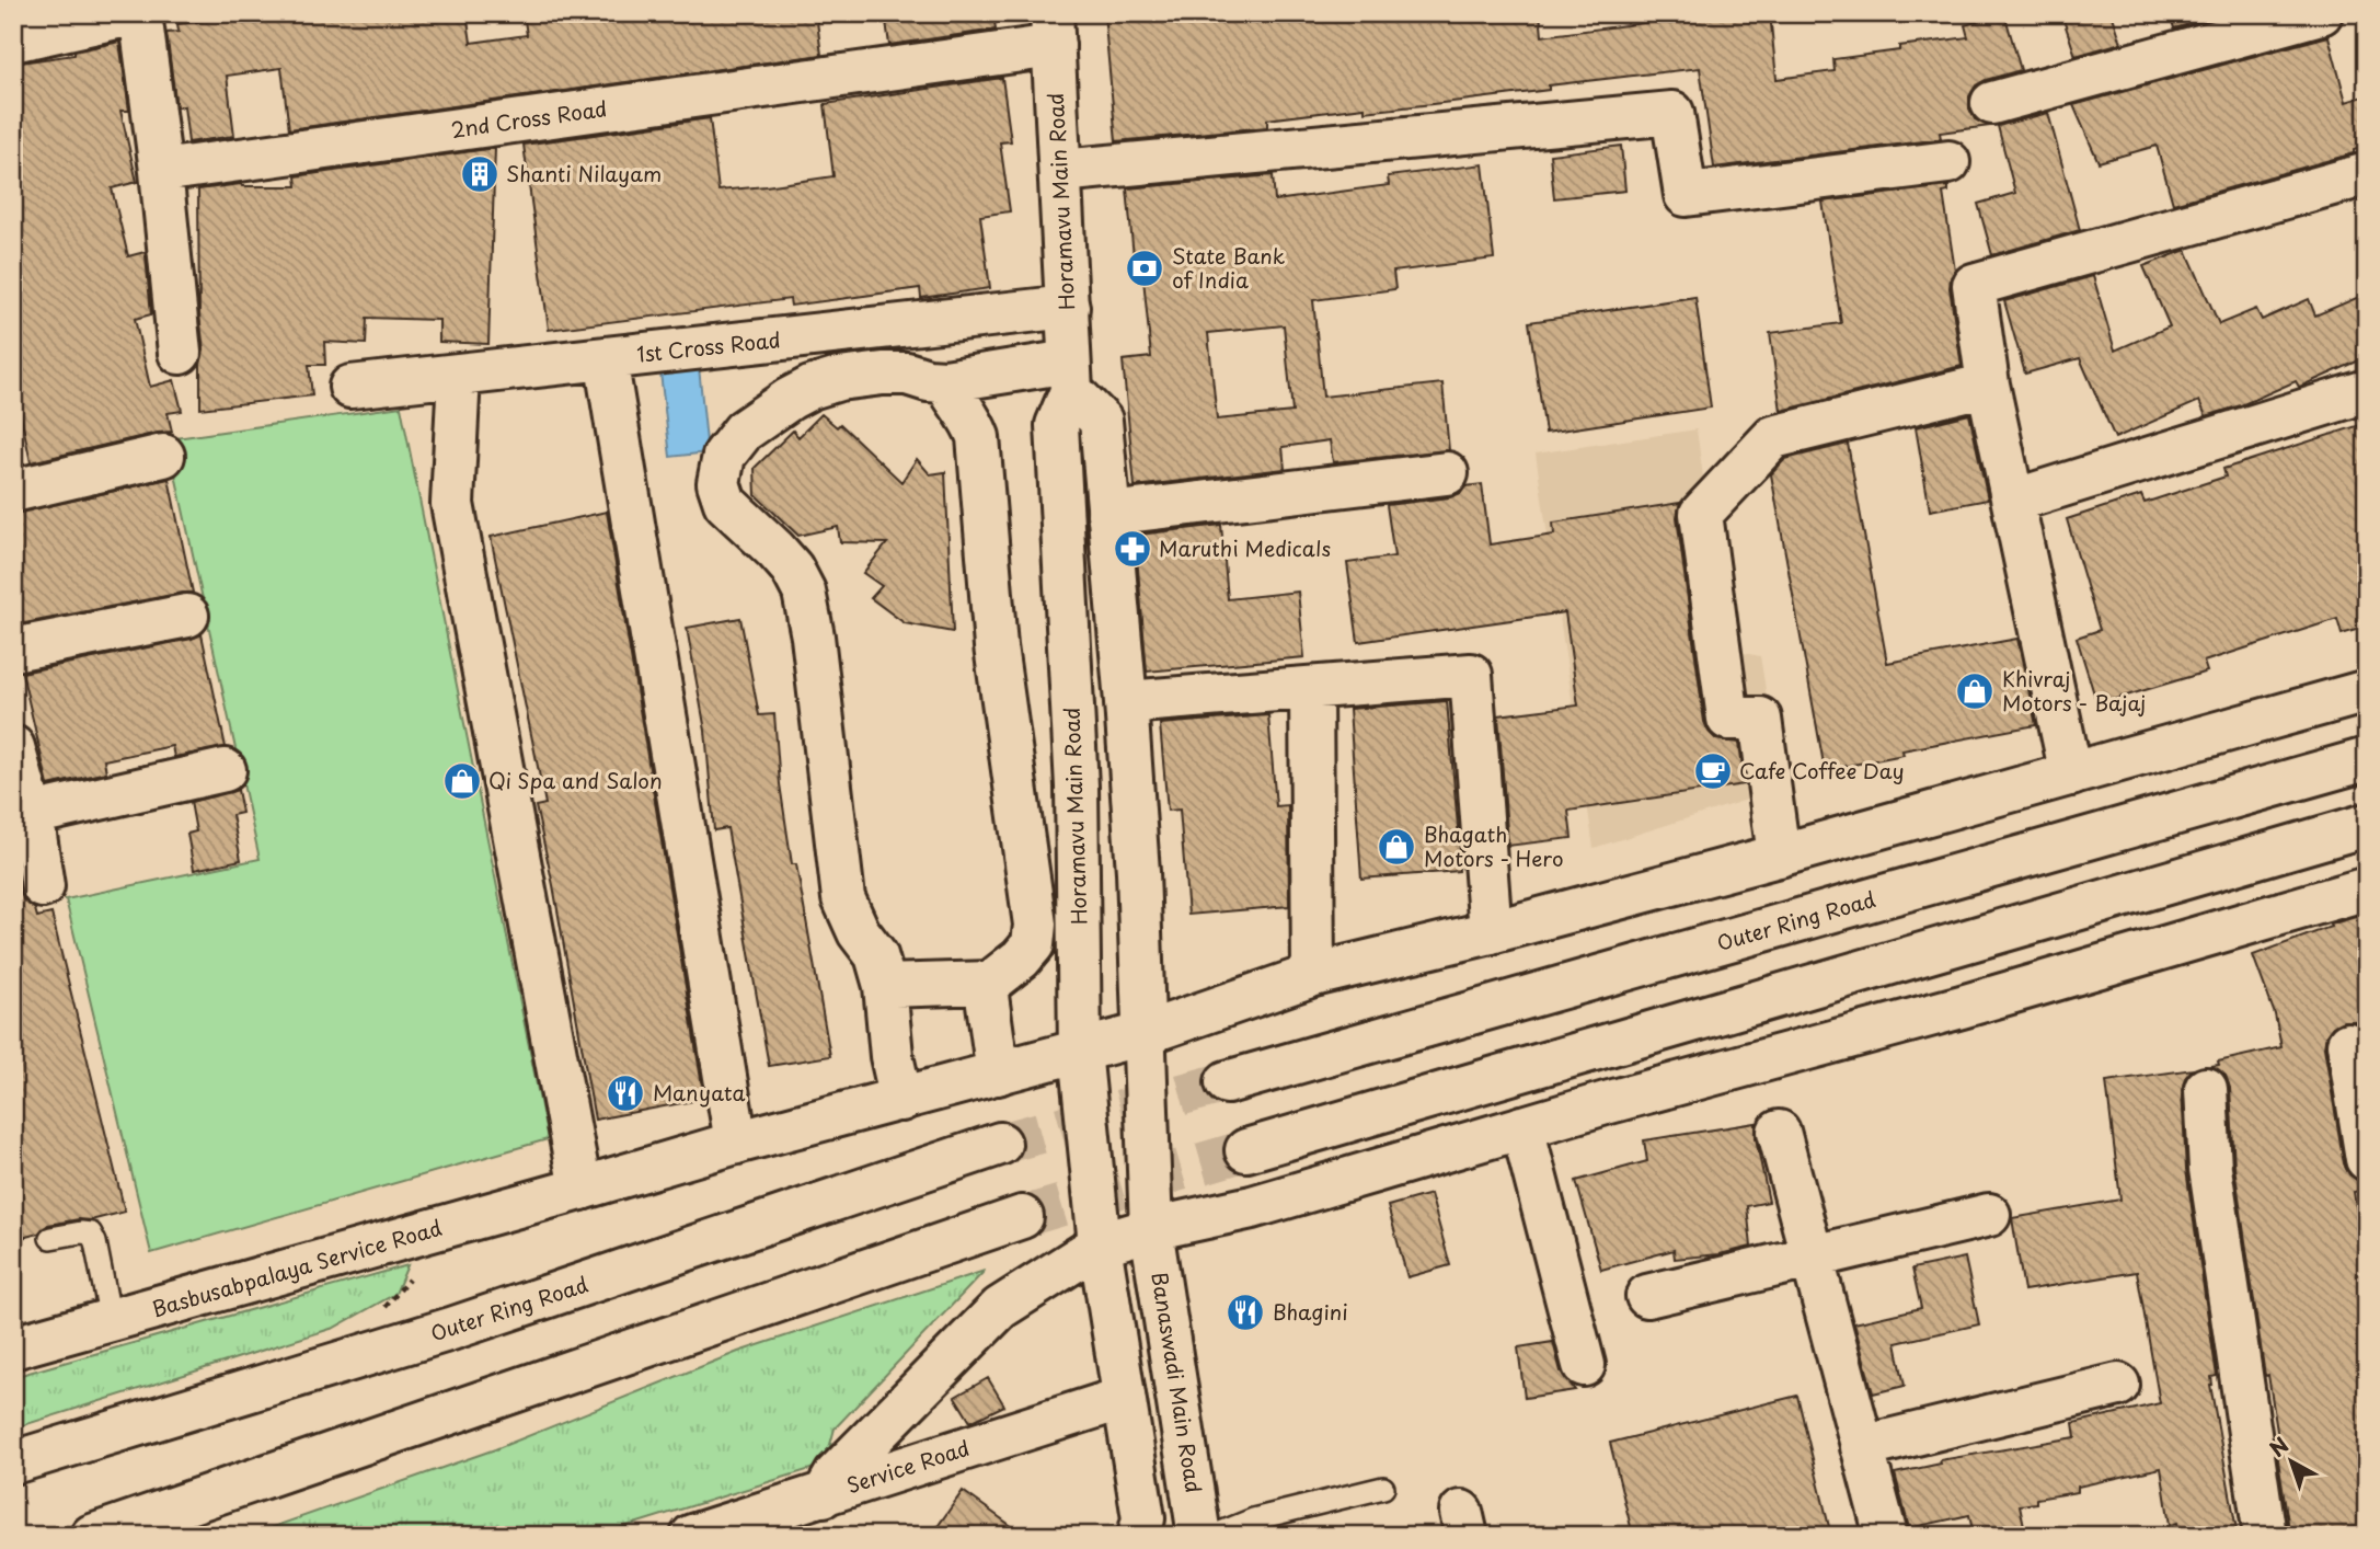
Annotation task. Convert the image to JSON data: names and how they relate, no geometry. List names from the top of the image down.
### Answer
{
  "streets": {
    "main road": [
      "2nd Cross Road",
      "Horamavu Main Road",
      "1st Cross Road",
      "Outer Ring Road",
      "Basbusabpalaya Service Road",
      "Banaswadi Main Road",
      "Service Road"
    ]
  },
  "crossings": [
    ["2nd Cross Road", "Horamavu Main Road"],
    ["Horamavu Main Road", "1st Cross Road"],
    ["Horamavu Main Road", "Basbusabpalaya Service Road"]
  ],
  "places": {
    "building": ["Shanti Nilayam"],
    "bank": ["State Bank of India"],
    "pharmacy": ["Maruthi Medicals"],
    "shop": ["Khivraj Motors - Bajaj", "Qi Spa and Salon", "Bhagath Motors - Hero"],
    "cafe": ["Cafe Coffee Day"],
    "restaurant": ["Manyata", "Bhagini"]
  },
  "north": "top left"
}
